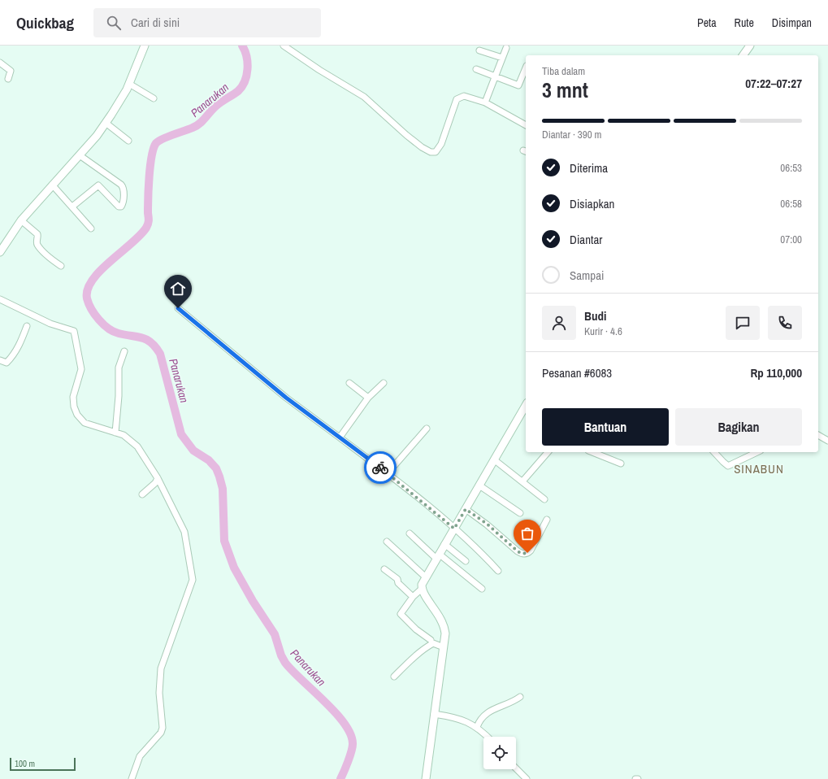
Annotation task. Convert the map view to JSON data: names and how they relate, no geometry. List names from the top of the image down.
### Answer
{
  "districts": ["SINABUN"],
  "water": ["Panarukan"],
  "scale_bar": "100 m",
  "page": {
    "header": "Quickbag",
    "search": "Cari di sini",
    "nav": ["Peta", "Rute", "Disimpan"],
    "heading": ["3 mnt", "Tiba dalam", "07:22–07:27"],
    "panel": [
      "Budi",
      "Kurir · 4.6",
      "Pesanan #6083",
      "Rp 110,000"
    ],
    "bar": "Diantar · 390 m",
    "list": [
      ["Diterima", "06:53"],
      ["Disiapkan", "06:58"],
      ["Diantar", "07:00"],
      "Sampai"
    ],
    "buttons": ["Bantuan", "Bagikan"],
    "scale": "100 m"
  }
}
